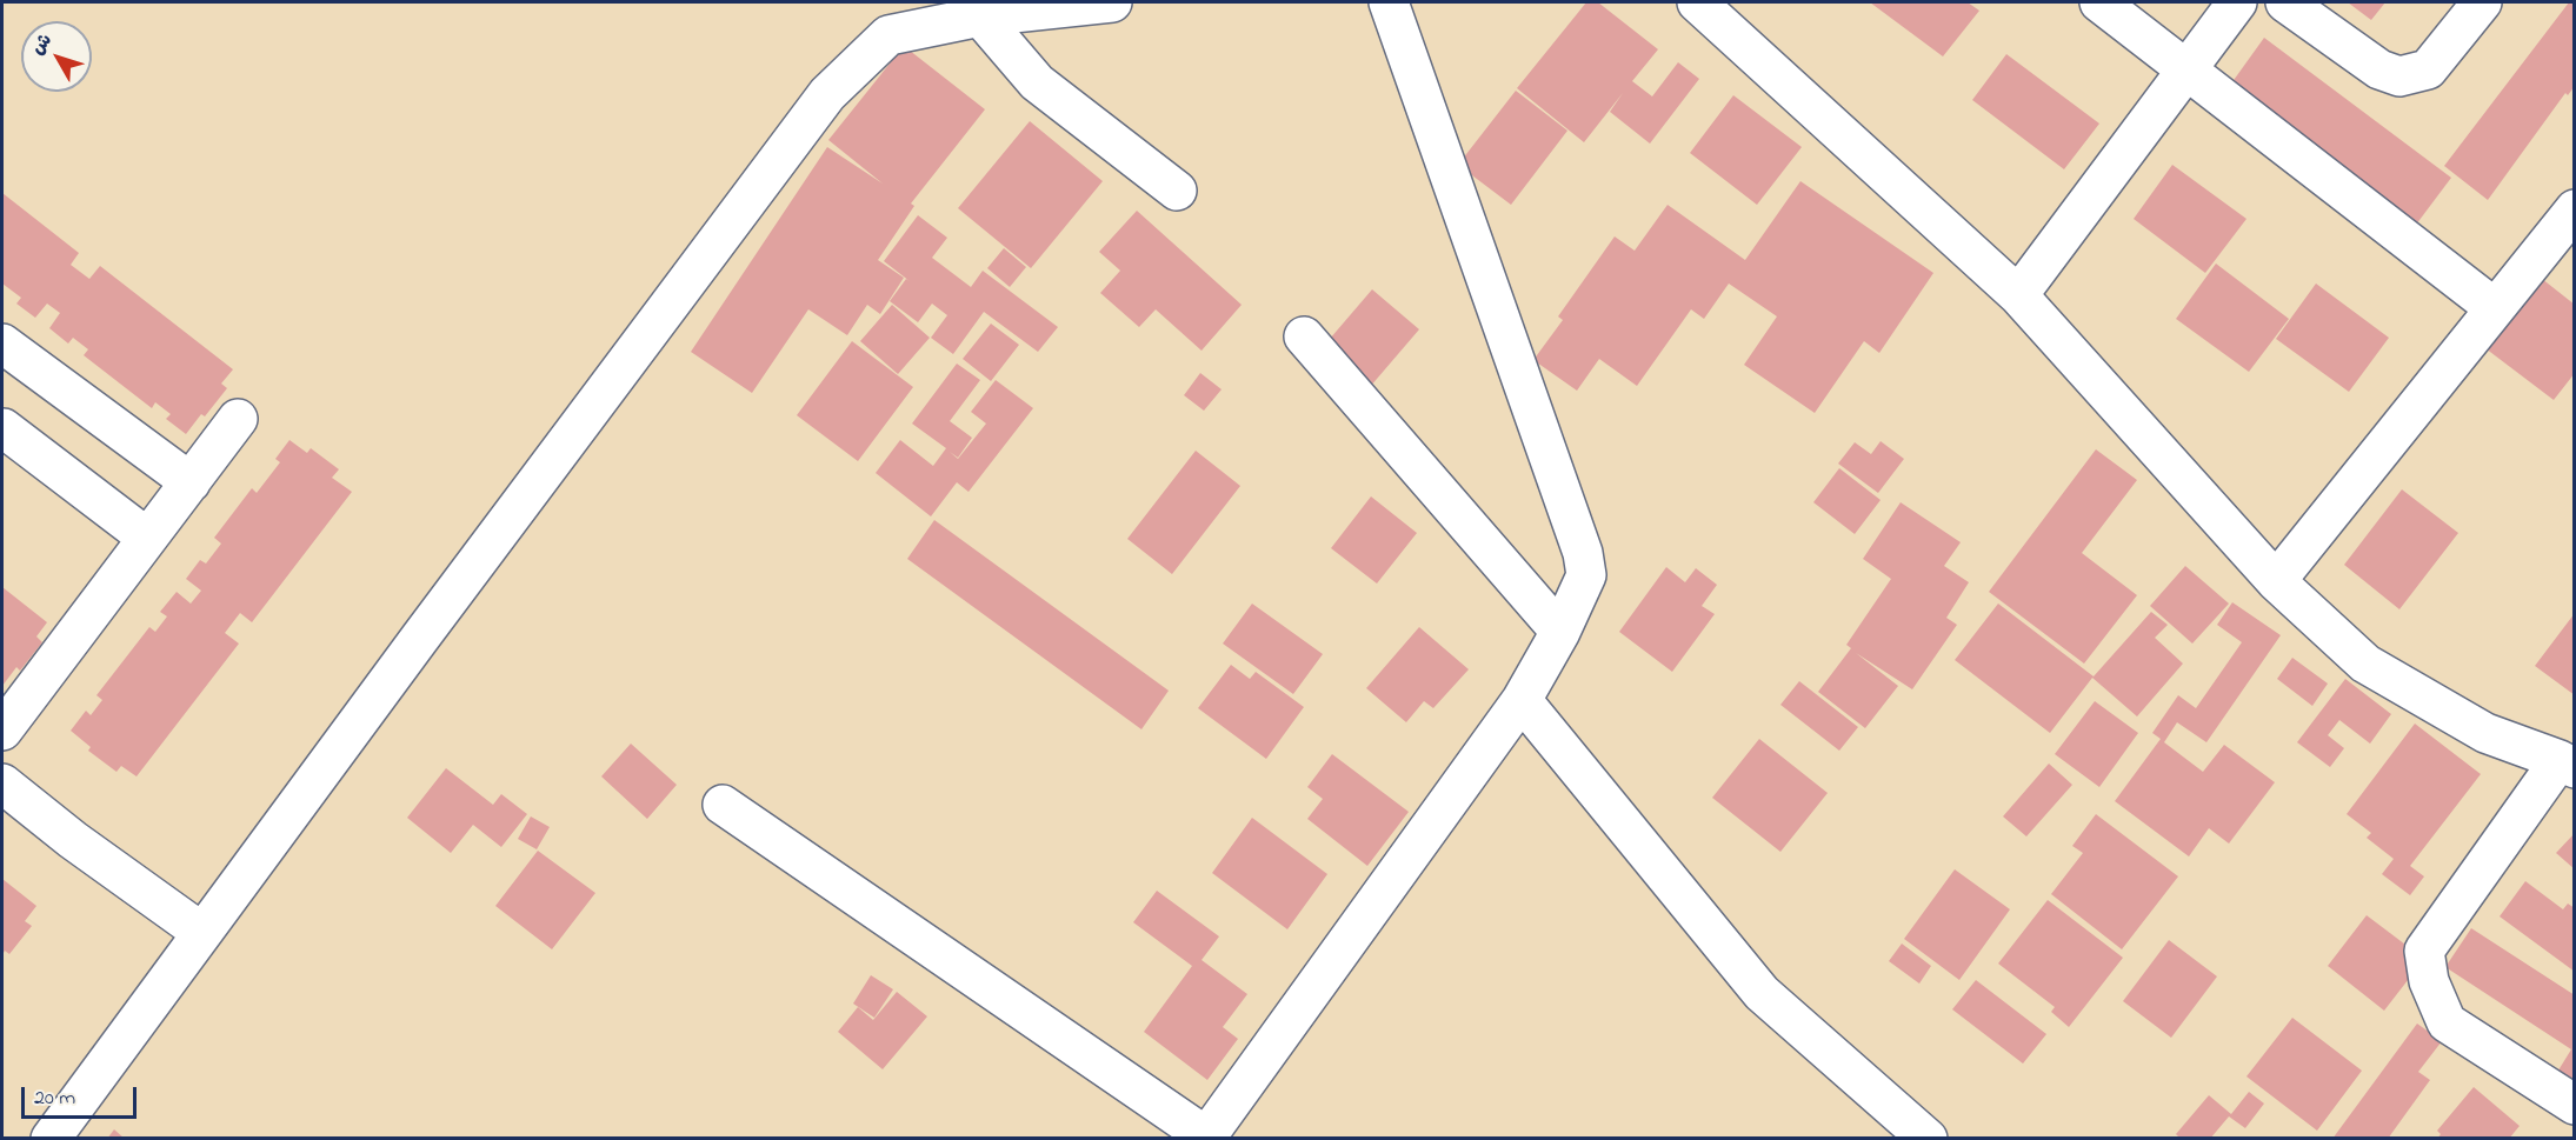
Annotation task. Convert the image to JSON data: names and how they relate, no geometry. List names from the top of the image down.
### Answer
{
  "scale_bar": "20 m",
  "north": "top left"
}
